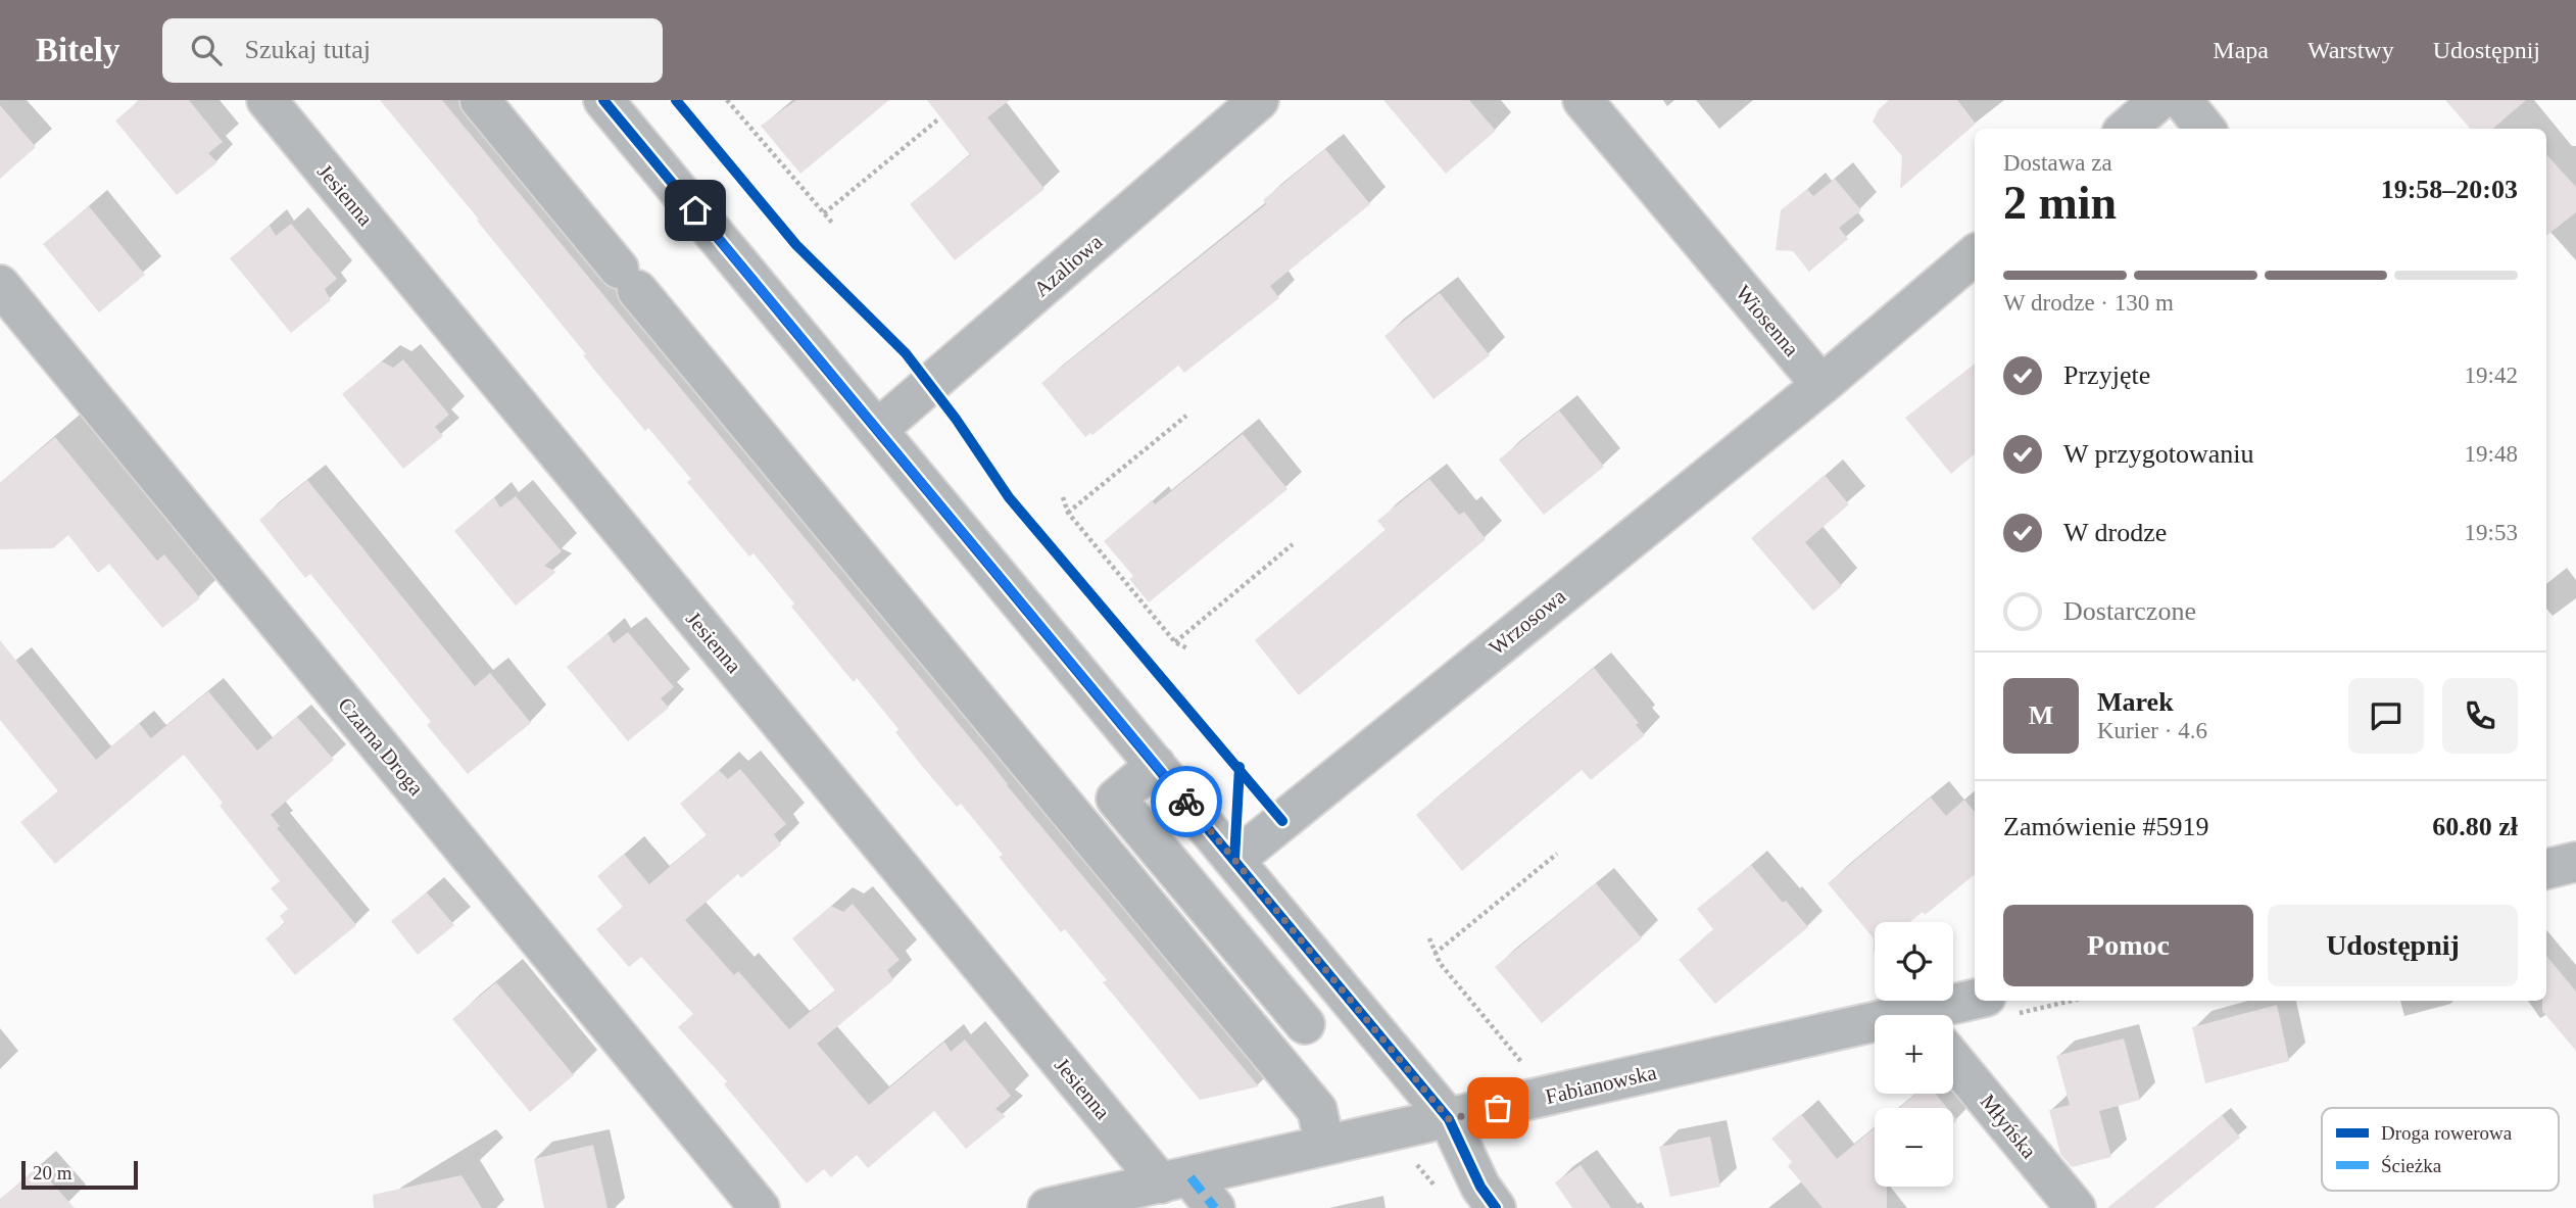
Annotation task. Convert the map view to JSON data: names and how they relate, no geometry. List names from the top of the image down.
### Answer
{
  "streets": {
    "street": [
      "Jesienna",
      "Azaliowa",
      "Wiosenna",
      "Wrzosowa",
      "Czarna Droga",
      "Fabianowska",
      "Młyńska"
    ]
  },
  "crossings": [
    ["Jesienna", "Fabianowska"],
    ["Wiosenna", "Wrzosowa"]
  ],
  "legend": ["Droga rowerowa", "Ścieżka"],
  "scale_bar": "20 m",
  "page": {
    "header": "Bitely",
    "search": "Szukaj tutaj",
    "nav": ["Mapa", "Warstwy", "Udostępnij"],
    "heading": ["2 min", "Dostawa za", "19:58–20:03"],
    "panel": [
      "Marek",
      "Kurier · 4.6",
      "Zamówienie #5919",
      "60.80 zł"
    ],
    "bar": "W drodze · 130 m",
    "list": [
      ["Przyjęte", "19:42"],
      ["W przygotowaniu", "19:48"],
      ["W drodze", "19:53"],
      "Dostarczone"
    ],
    "round": "M",
    "buttons": ["Pomoc", "Udostępnij"],
    "map_buttons": ["+", "−"],
    "scale": "20 m"
  }
}
